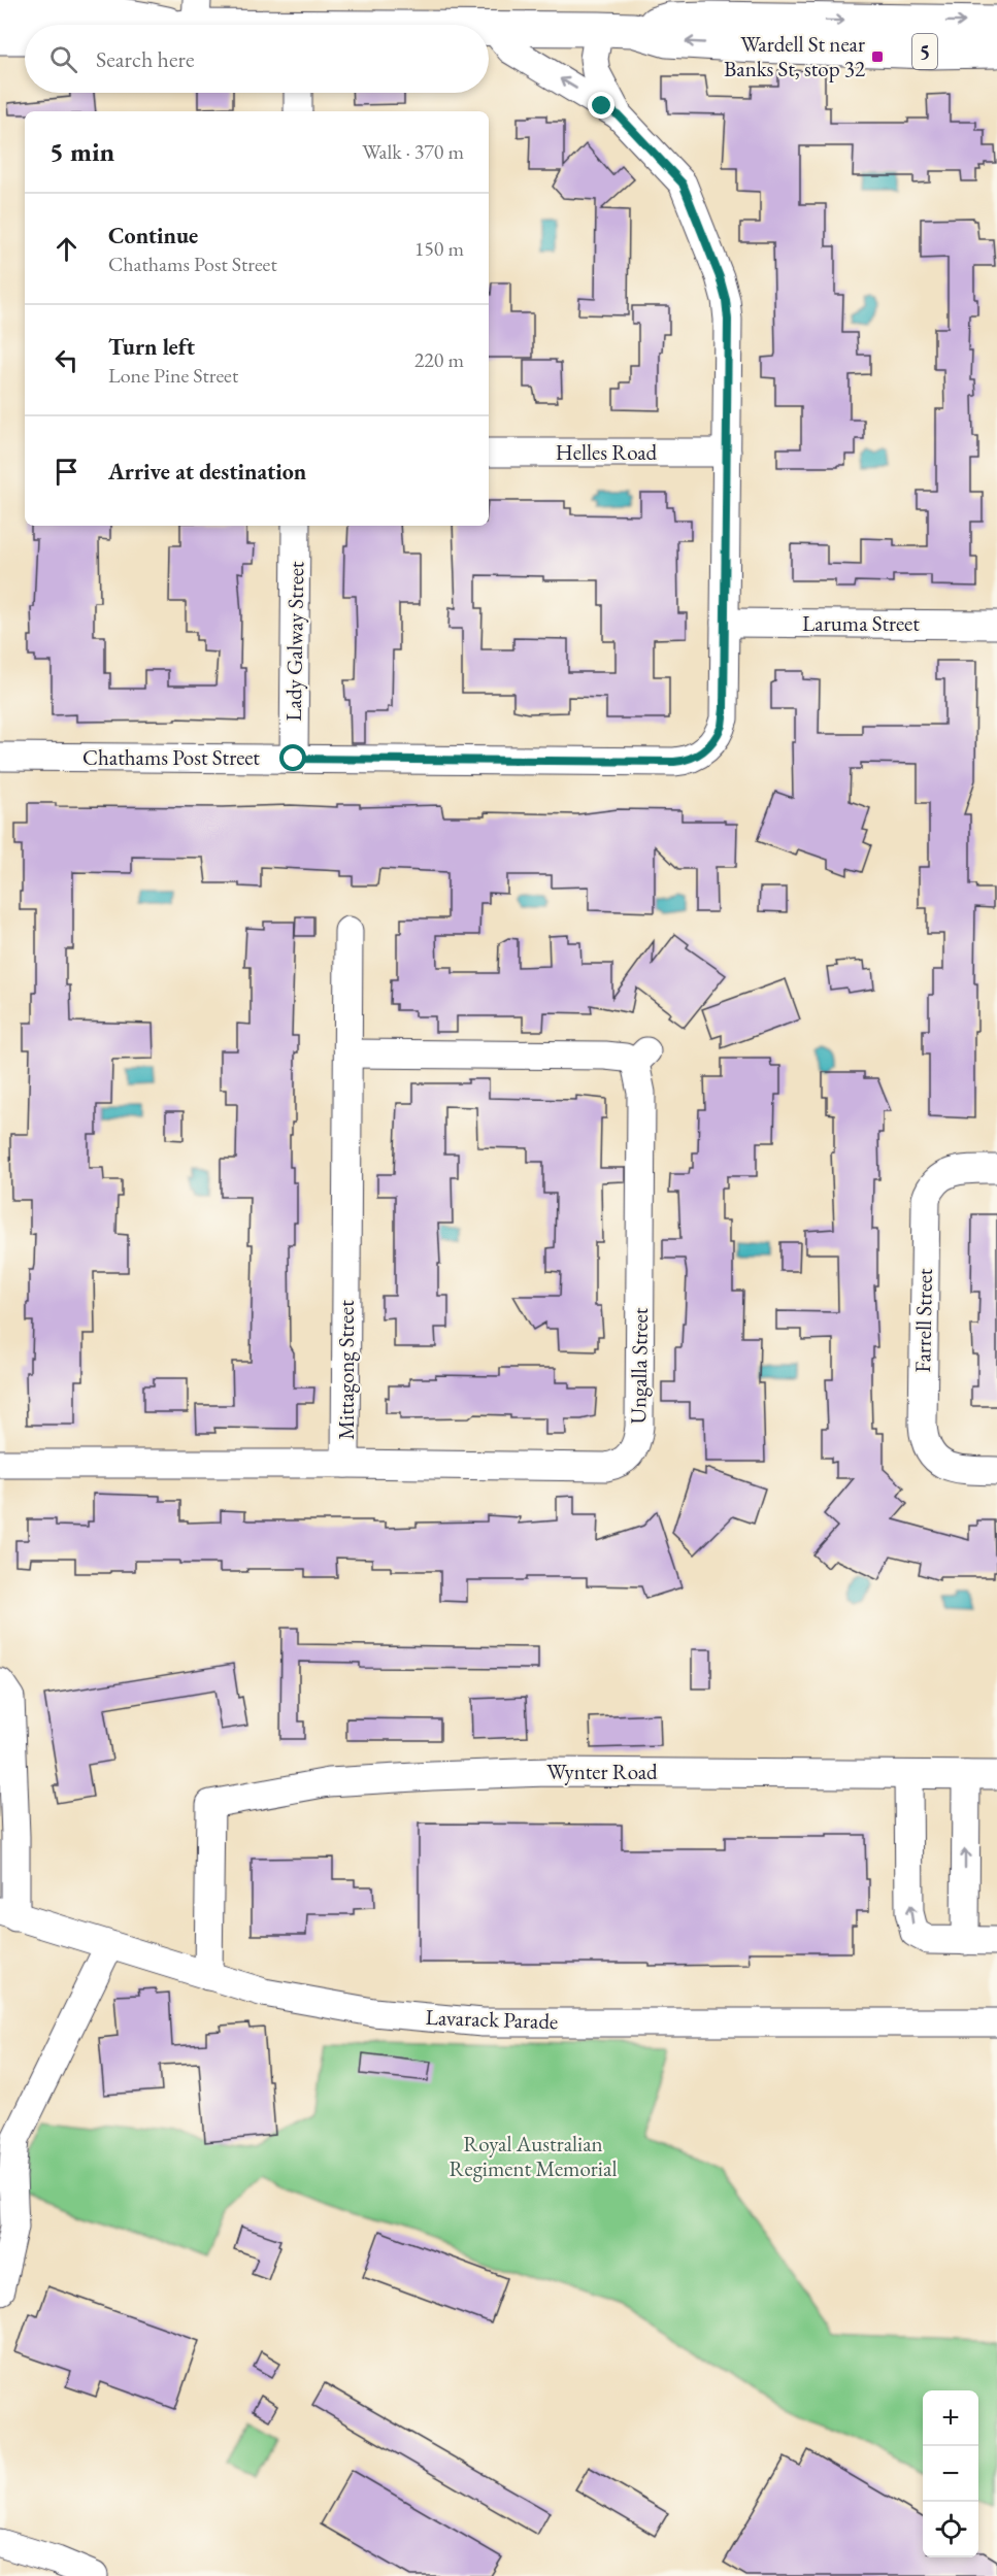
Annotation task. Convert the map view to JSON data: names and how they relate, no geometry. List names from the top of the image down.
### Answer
{
  "streets": {
    "highway": ["5"],
    "street": [
      "Helles Road",
      "Laruma Street",
      "Lady Galway Street",
      "Chathams Post Street",
      "Farrell Street",
      "Ungalla Street",
      "Mittagong Street",
      "Wynter Road",
      "Lavarack Parade"
    ]
  },
  "crossings": [
    ["Laruma Street", "Chathams Post Street"],
    ["Lady Galway Street", "Chathams Post Street"],
    ["Ungalla Street", "Mittagong Street"],
    ["Wynter Road", "Lavarack Parade"]
  ],
  "parks": ["Royal Australian Regiment Memorial"],
  "places": {
    "transit": ["Wardell St near Banks St, stop 32"]
  },
  "page": {
    "search": "Search here",
    "heading": ["5 min", "Walk · 370 m"],
    "list": [
      ["Continue", "Chathams Post Street", "150 m"],
      ["Turn left", "Lone Pine Street", "220 m"],
      "Arrive at destination"
    ],
    "map_buttons": ["+", "−"]
  }
}
